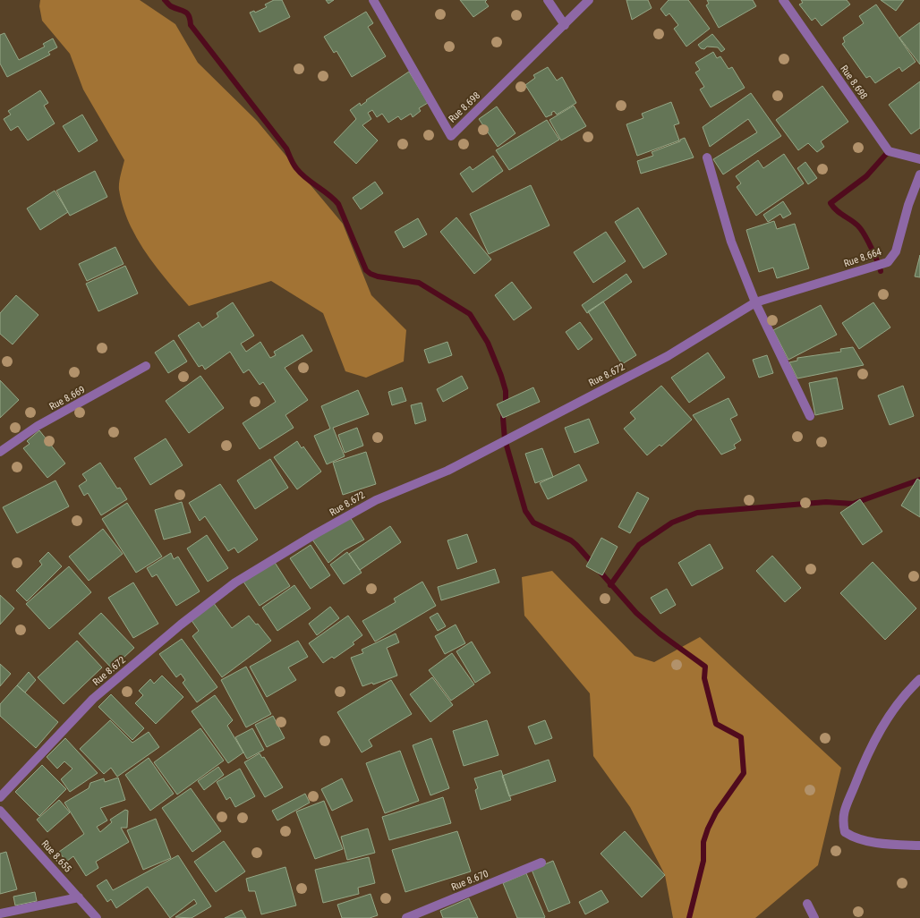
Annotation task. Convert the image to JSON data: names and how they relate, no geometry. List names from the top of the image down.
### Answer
{
  "streets": {
    "street": [
      "Rue 8.698",
      "Rue 8.664",
      "Rue 8.672",
      "Rue 8.669",
      "Rue 8.655",
      "Rue 8.670"
    ]
  },
  "crossings": [
    ["Rue 8.664", "Rue 8.672"]
  ]
}
